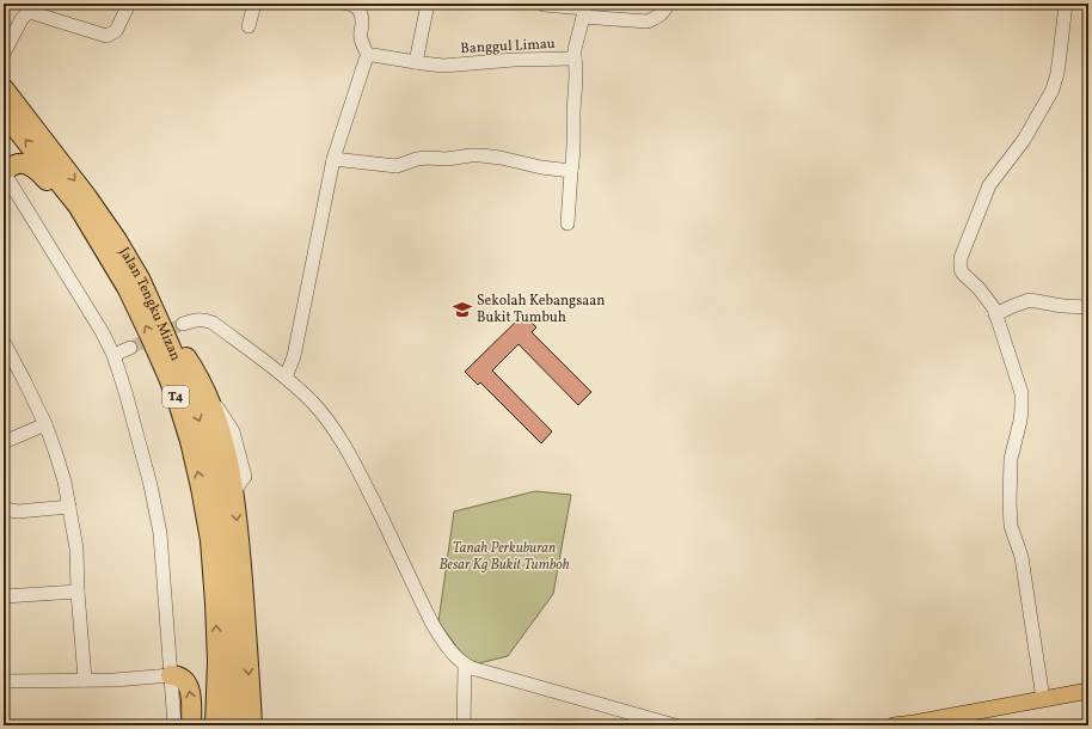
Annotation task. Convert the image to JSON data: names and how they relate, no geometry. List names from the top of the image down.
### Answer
{
  "streets": {
    "highway": ["Jalan Tengku Mizan", "T4"],
    "street": ["Banggul Limau"]
  },
  "parks": ["Tanah Perkuburan Besar Kg Bukit Tumboh"],
  "places": {
    "school or university": ["Sekolah Kebangsaan Bukit Tumbuh"]
  }
}
